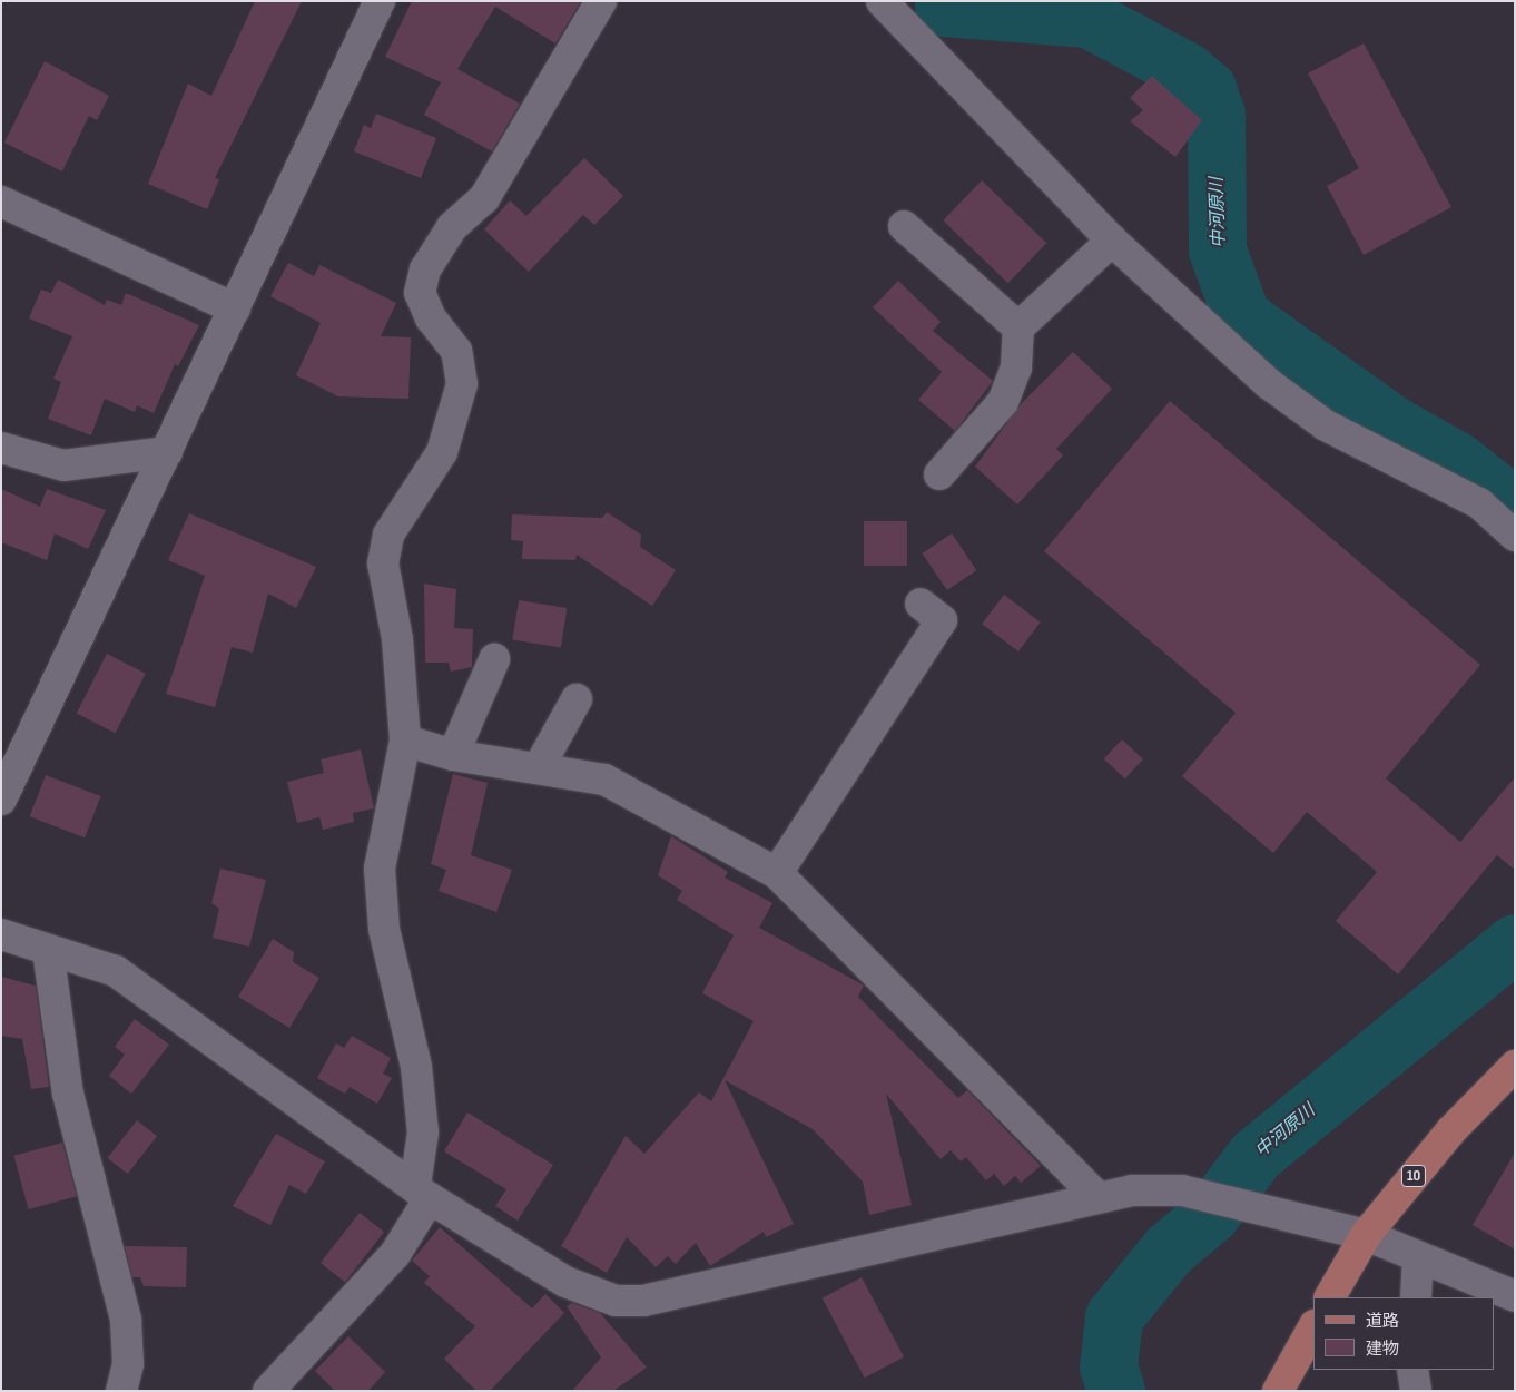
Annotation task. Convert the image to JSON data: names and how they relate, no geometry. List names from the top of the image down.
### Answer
{
  "streets": {
    "main road": ["10"]
  },
  "water": ["中河原川"],
  "legend": ["道路", "建物"]
}
